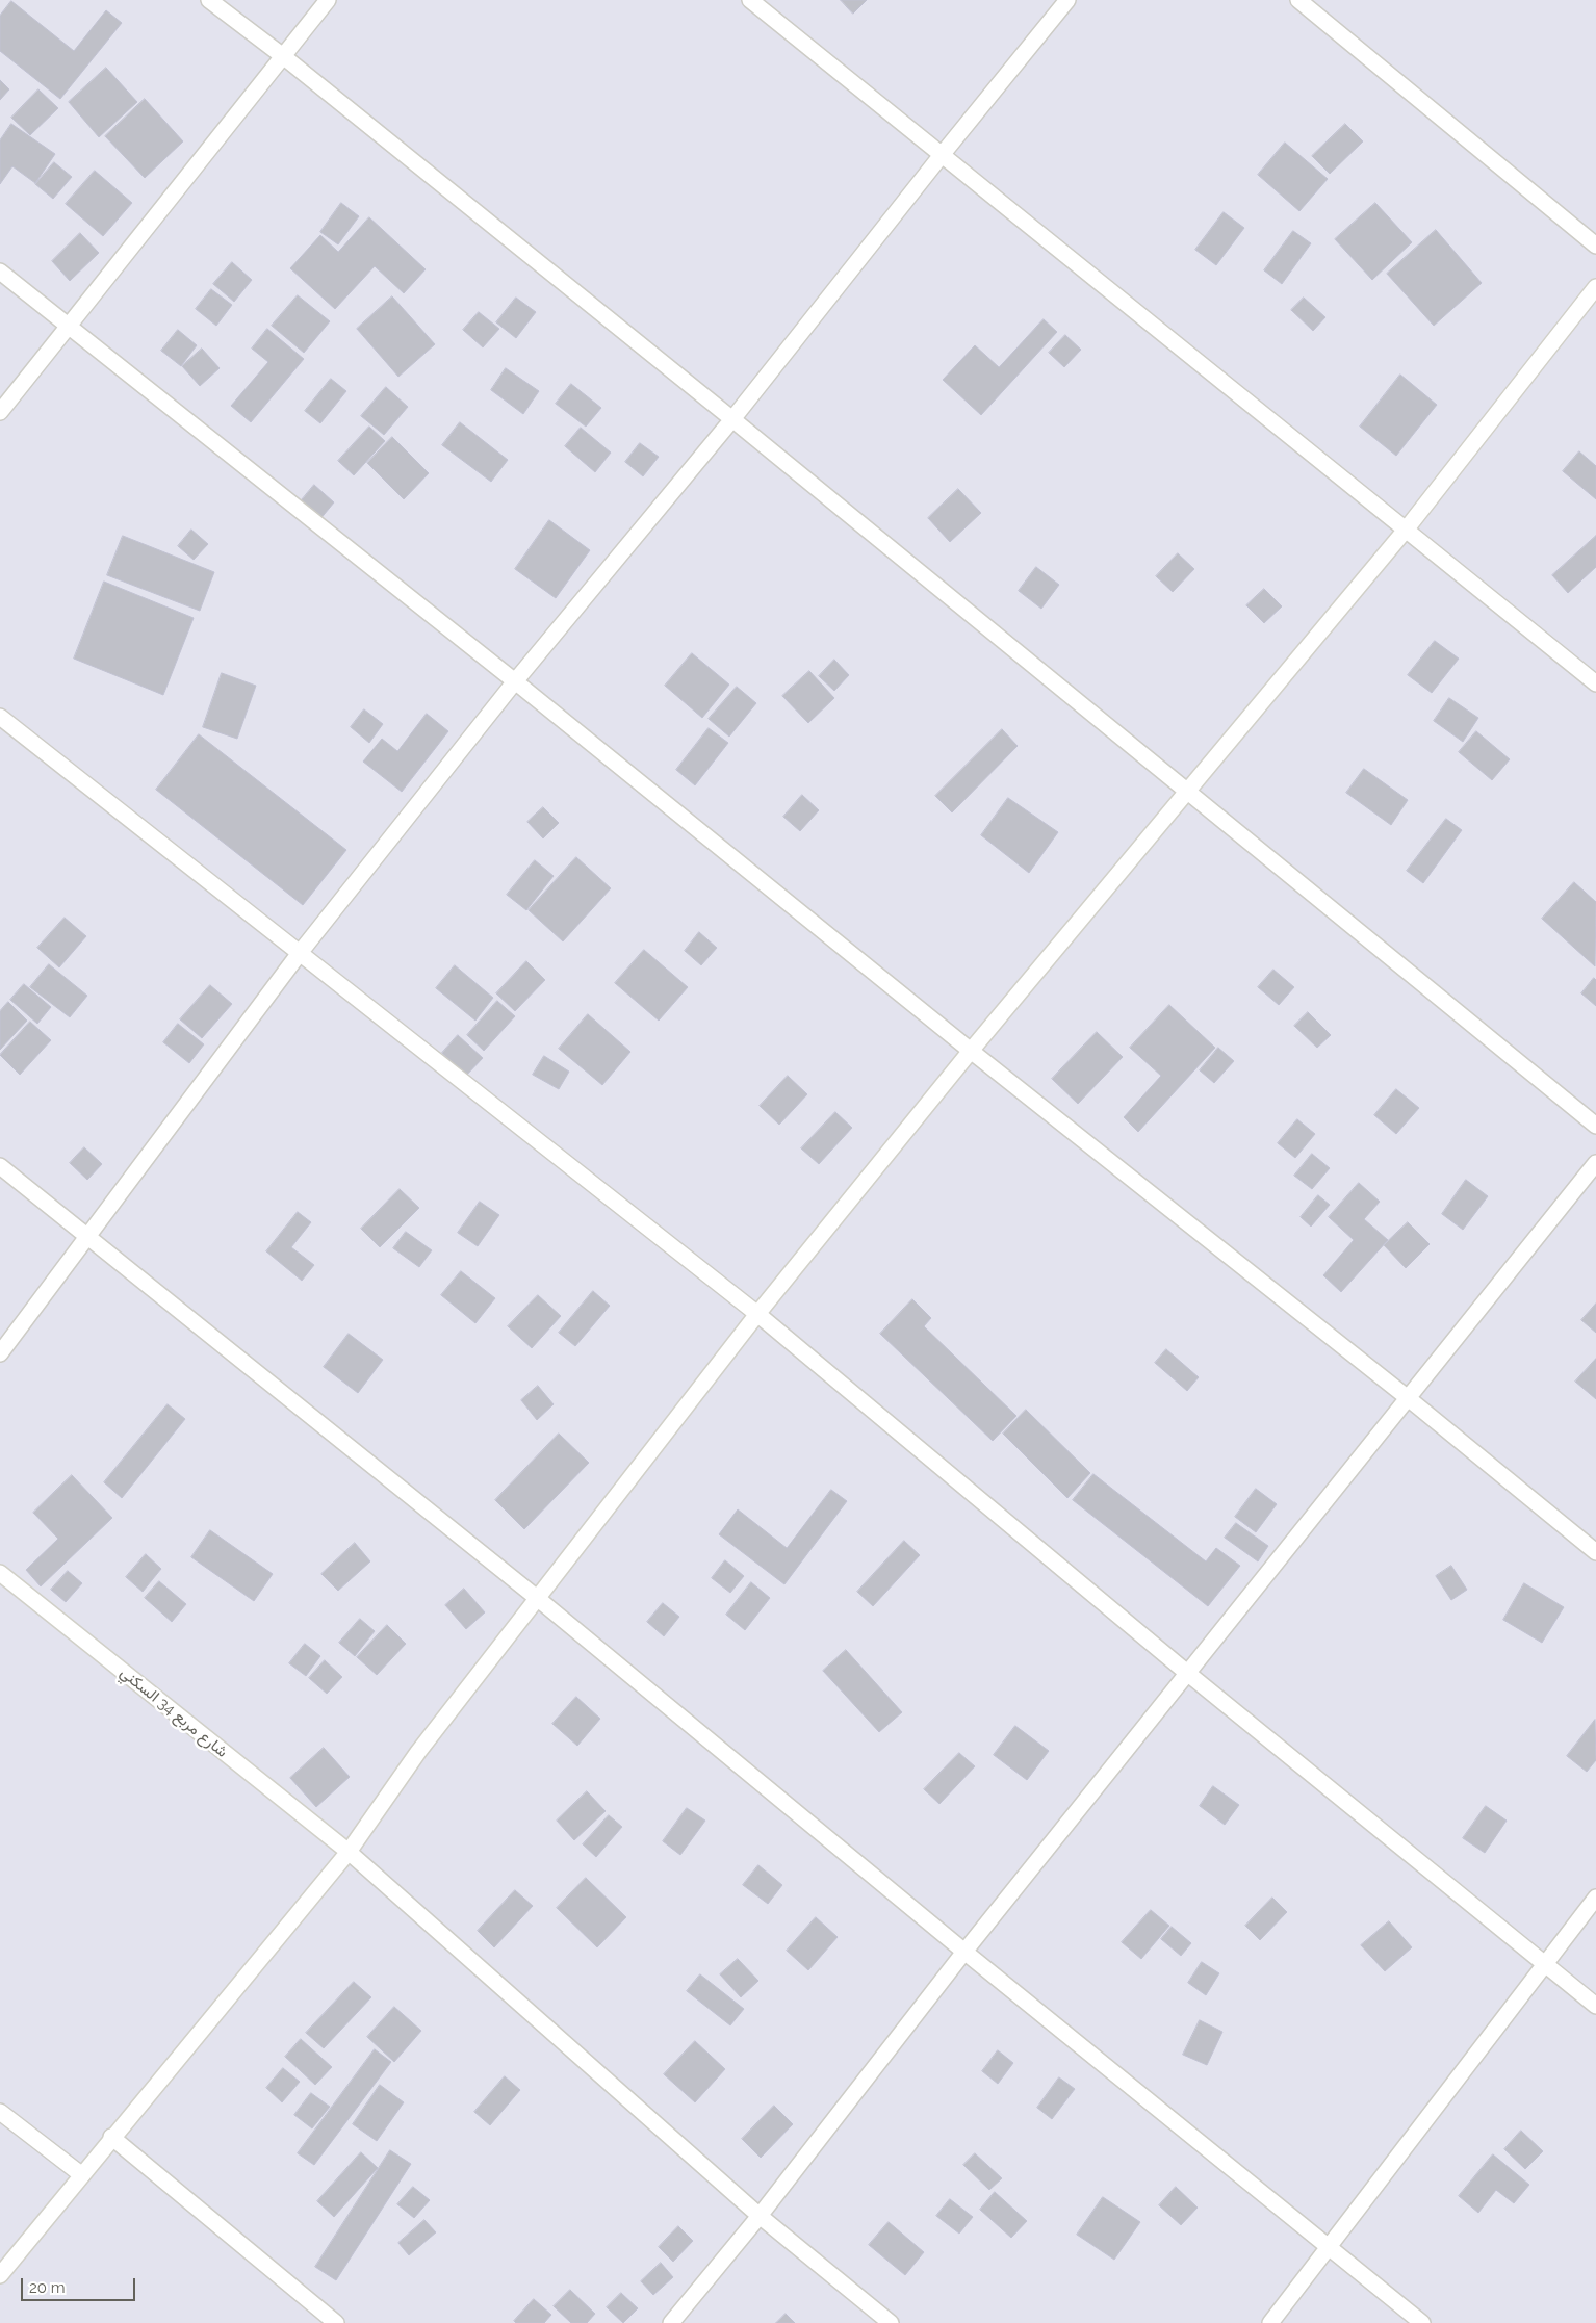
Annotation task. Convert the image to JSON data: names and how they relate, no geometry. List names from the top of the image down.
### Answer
{
  "streets": {
    "street": ["شارع مربع 34 السكني"]
  },
  "scale_bar": "20 m"
}
